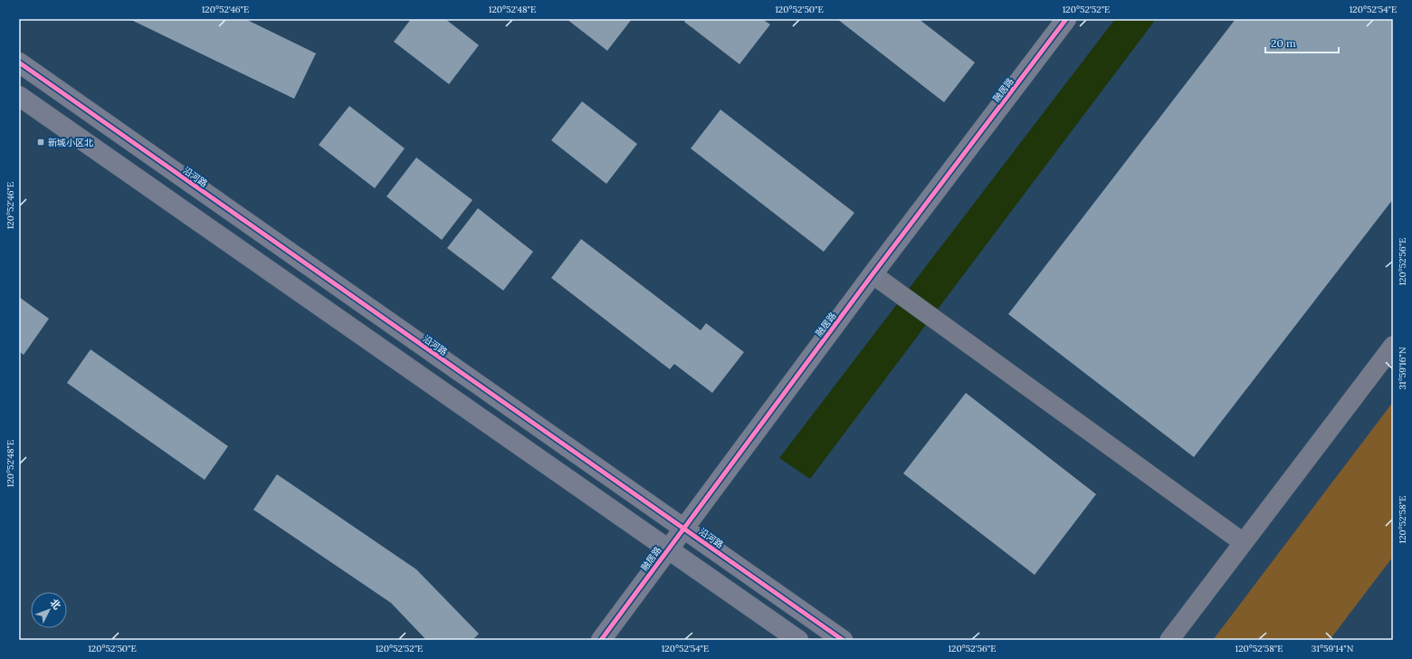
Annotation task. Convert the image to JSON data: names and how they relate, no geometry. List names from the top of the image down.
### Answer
{
  "streets": {
    "street": ["融居路", "沿河路"]
  },
  "crossings": [
    ["融居路", "沿河路"]
  ],
  "places": {
    "transit": ["新城小区北"]
  },
  "scale_bar": "20 m",
  "north": "top right",
  "coordinates": [
    "120°52'46\"E",
    "120°52'48\"E",
    "120°52'50\"E",
    "120°52'52\"E",
    "120°52'54\"E",
    "120°52'56\"E",
    "31°59'16\"N",
    "120°52'58\"E",
    "31°59'14\"N"
  ]
}
